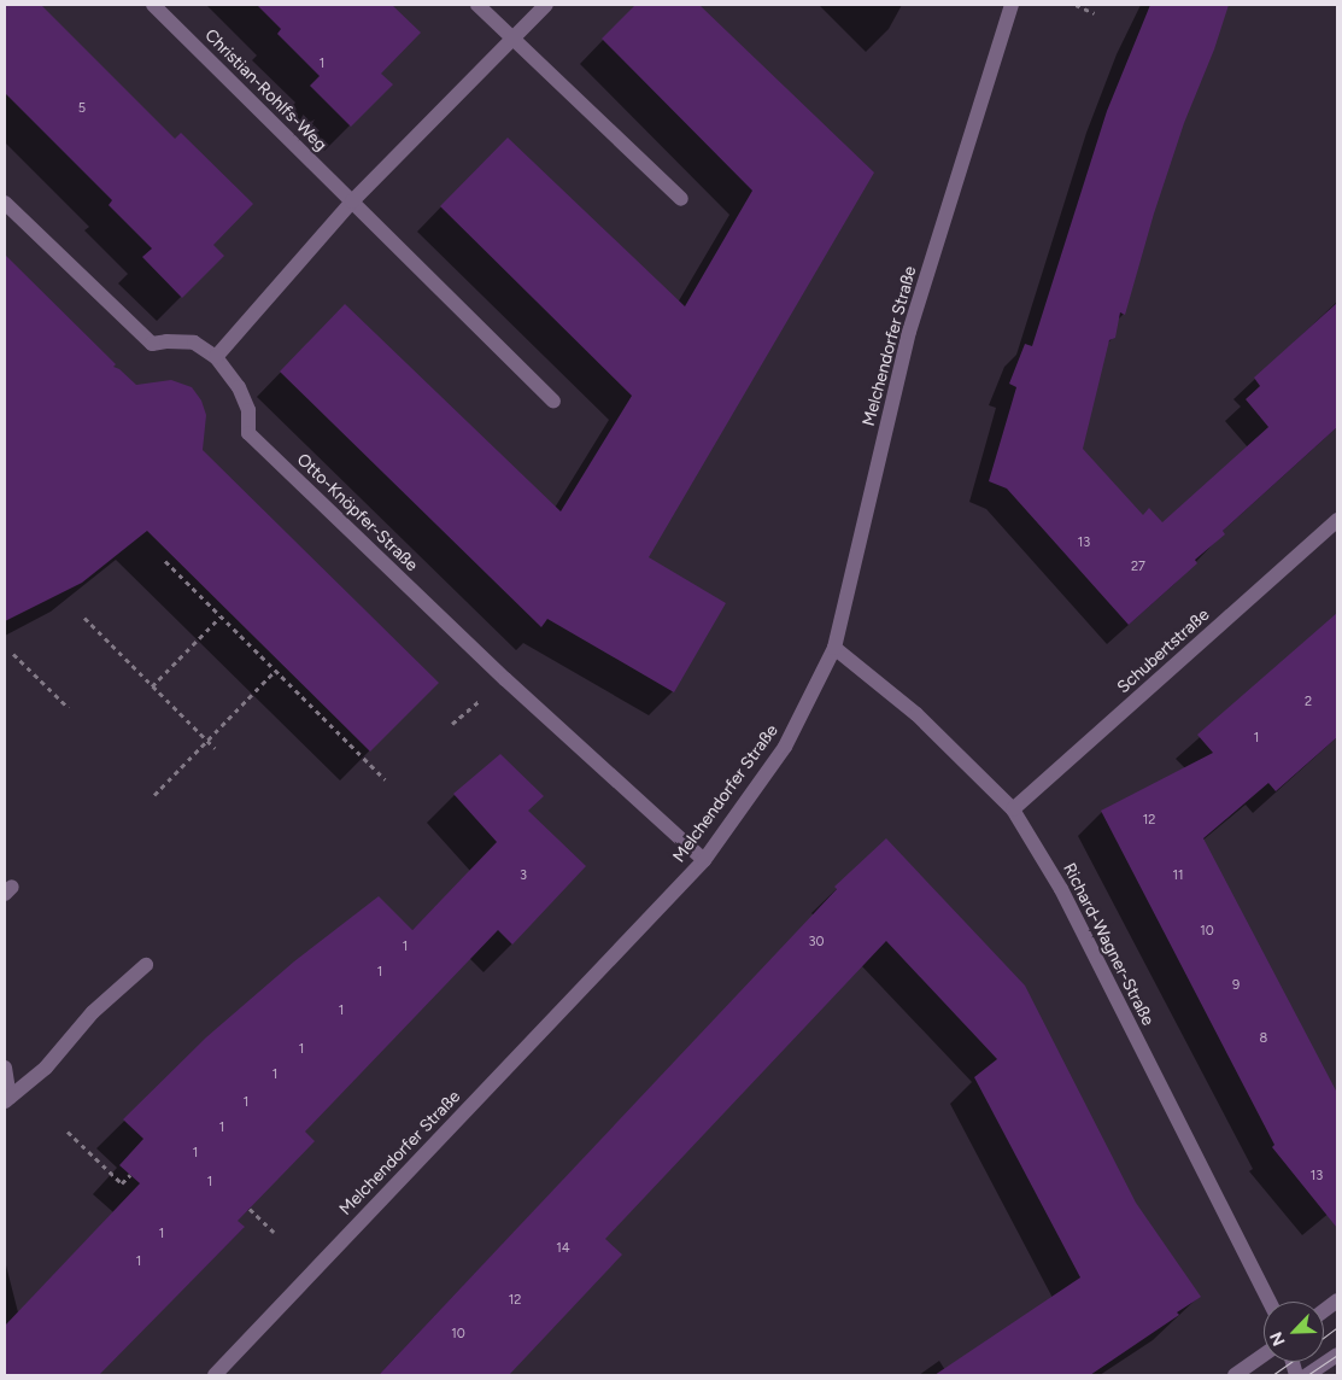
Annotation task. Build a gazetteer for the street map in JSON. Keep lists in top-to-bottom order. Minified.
{"streets":{"street":["Christian-Rohlfs-Weg","Melchendorfer Straße","Otto-Knöpfer-Straße","Schubertstraße","Richard-Wagner-Straße"]},"crossings":[["Melchendorfer Straße","Otto-Knöpfer-Straße"],["Melchendorfer Straße","Richard-Wagner-Straße"],["Schubertstraße","Richard-Wagner-Straße"]],"house_numbers":["1","5","13","27","2","1","12","3","11","10","30","1","1","9","1","8","1","1","1","1","1","13","1","1","14","1","12","10"],"north":"bottom left"}
